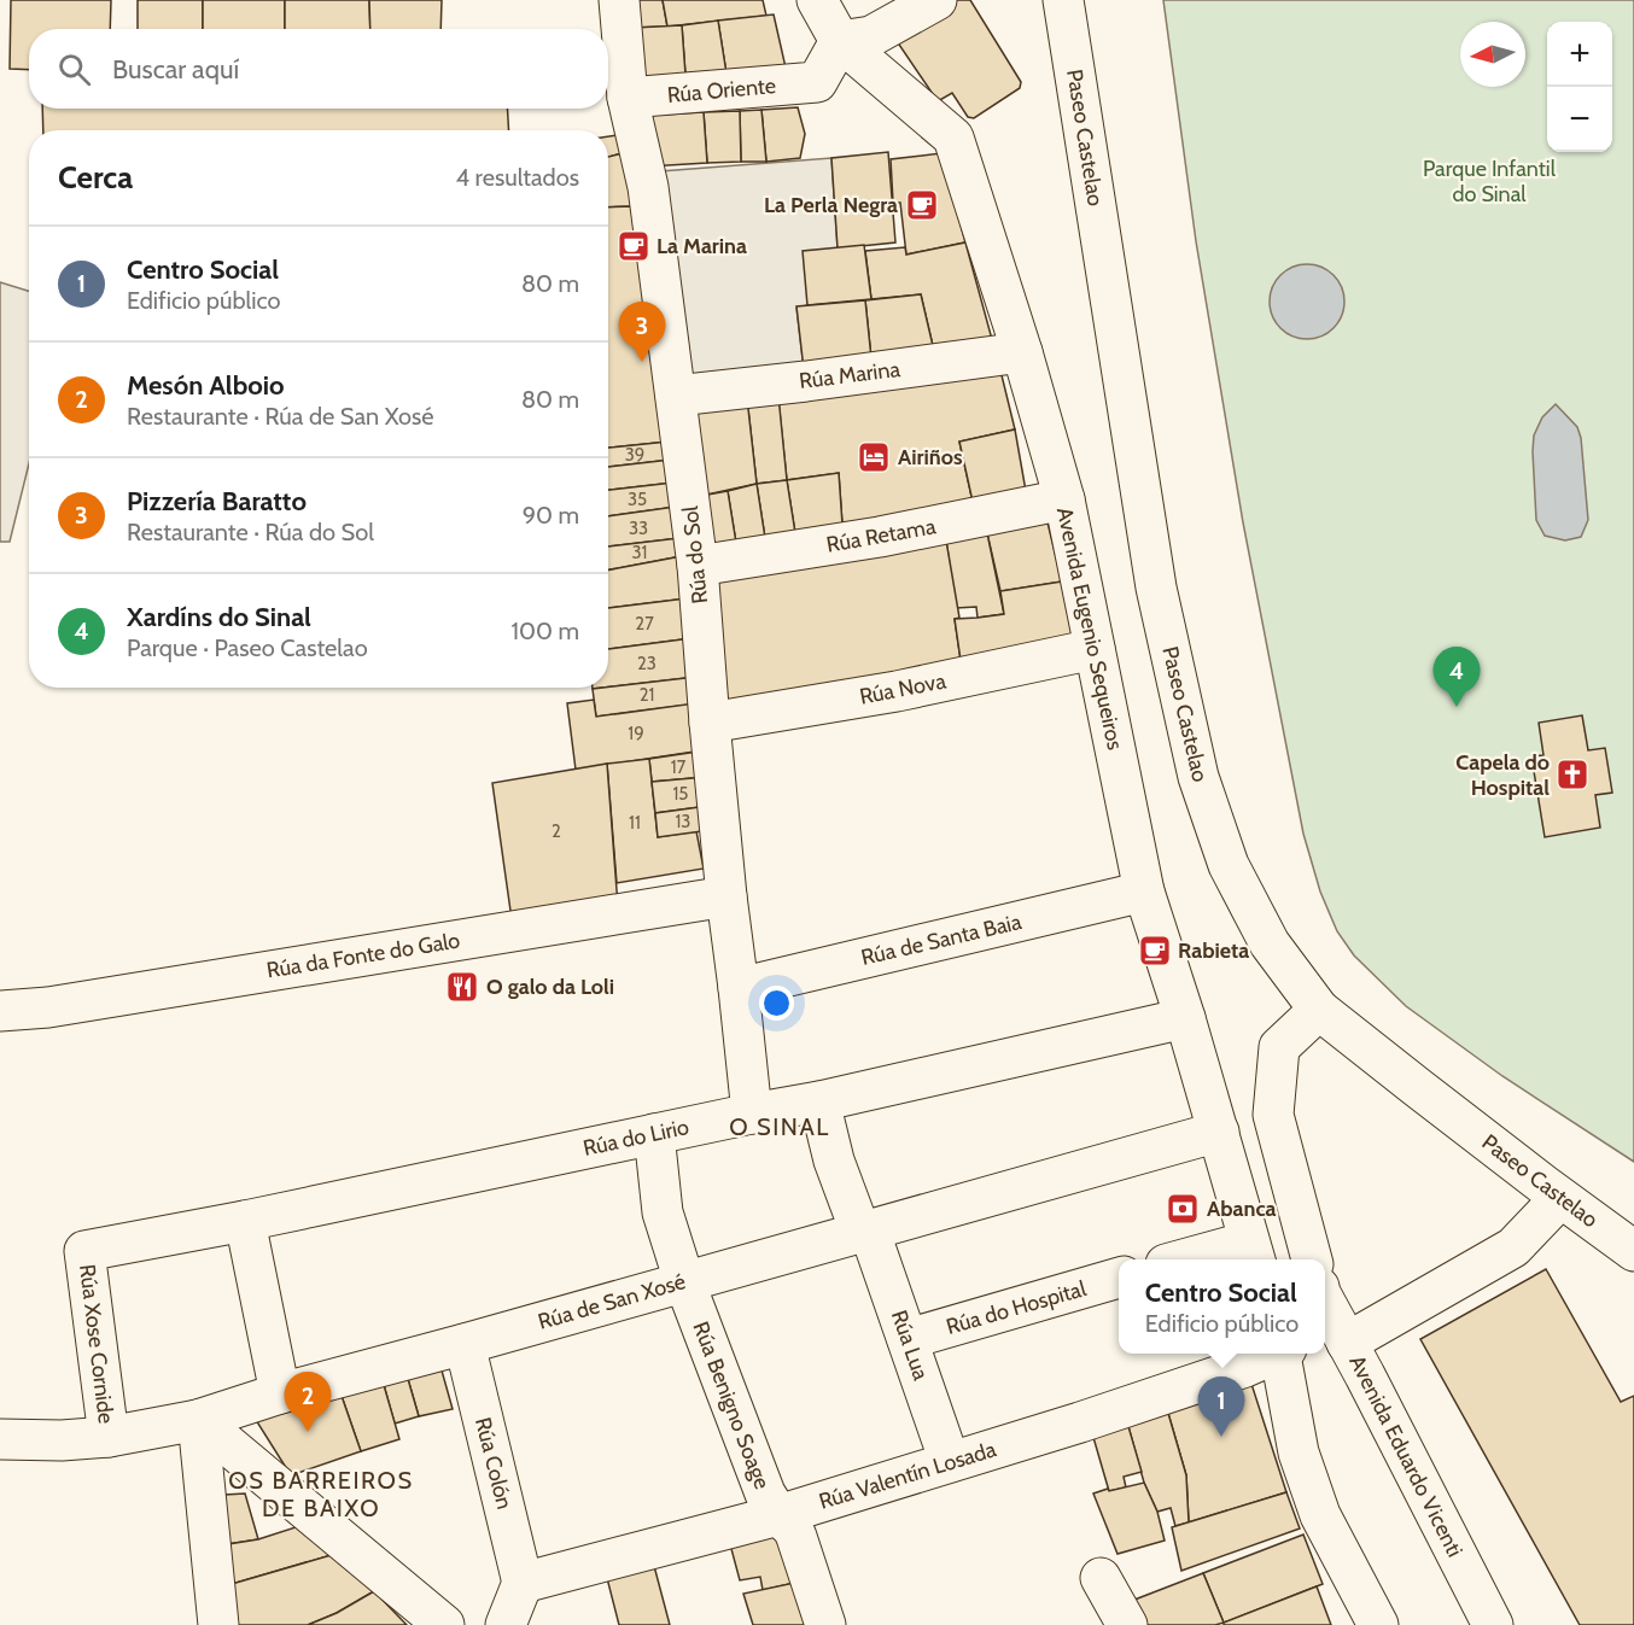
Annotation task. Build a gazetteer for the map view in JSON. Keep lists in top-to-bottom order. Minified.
{"streets":{"street":["Rúa Oriente","Paseo Castelao","Rúa Marina","Rúa Retama","Rúa do Sol","Avenida Eugenio Sequeiros","Rúa Nova","Rúa de Santa Baia","Rúa da Fonte do Galo","Rúa do Lirio","Rúa de San Xosé","Rúa do Hospital","Rúa Xose Cornide","Rúa Lua","Rúa Benigno Soage","Avenida Eduardo Vicenti","Rúa Colón","Rúa Valentín Losada"]},"crossings":[["Rúa Oriente","Rúa do Sol"],["Rúa Oriente","Avenida Eugenio Sequeiros"],["Rúa Marina","Rúa do Sol"],["Rúa Marina","Avenida Eugenio Sequeiros"],["Rúa Retama","Rúa do Sol"],["Rúa Retama","Avenida Eugenio Sequeiros"],["Rúa do Sol","Rúa Nova"],["Rúa do Sol","Rúa de Santa Baia"],["Rúa do Sol","Rúa da Fonte do Galo"],["Rúa do Sol","Rúa do Lirio"],["Avenida Eugenio Sequeiros","Rúa Nova"],["Avenida Eugenio Sequeiros","Rúa de Santa Baia"],["Avenida Eugenio Sequeiros","Rúa do Lirio"],["Avenida Eugenio Sequeiros","Rúa de San Xosé"],["Rúa do Lirio","Rúa Xose Cornide"],["Rúa do Lirio","Rúa Lua"],["Rúa do Lirio","Rúa Benigno Soage"],["Rúa de San Xosé","Rúa Xose Cornide"],["Rúa de San Xosé","Rúa Lua"],["Rúa de San Xosé","Rúa Benigno Soage"],["Rúa de San Xosé","Rúa Colón"],["Rúa do Hospital","Rúa Lua"],["Rúa Lua","Rúa Valentín Losada"],["Rúa Benigno Soage","Rúa Valentín Losada"],["Rúa Colón","Rúa Valentín Losada"]],"districts":["O SINAL","OS BARREIROS DE BAIXO"],"parks":["Parque Infantil do Sinal"],"places":{"cafe":["La Perla Negra","La Marina","Rabieta"],"hotel":["Airiños"],"church":["Capela do Hospital"],"restaurant":["O galo da Loli"],"bank":["Abanca"]},"house_numbers":["39","35","33","31","27","23","21","19","17","15","13","11","2"],"north":"left","page":{"map_buttons":["+","−"],"search":"Buscar aquí","heading":["Cerca","4 resultados"],"list":[{"mark":"1","name":"Centro Social","note":"Edificio público","value":"80 m"},{"mark":"2","name":"Mesón Alboio","note":"Restaurante · Rúa de San Xosé","value":"80 m"},{"mark":"3","name":"Pizzería Baratto","note":"Restaurante · Rúa do Sol","value":"90 m"},{"mark":"4","name":"Xardíns do Sinal","note":"Parque · Paseo Castelao","value":"100 m"}],"pins":["3","4","2","1"],"popup":["Centro Social","Edificio público"]}}
